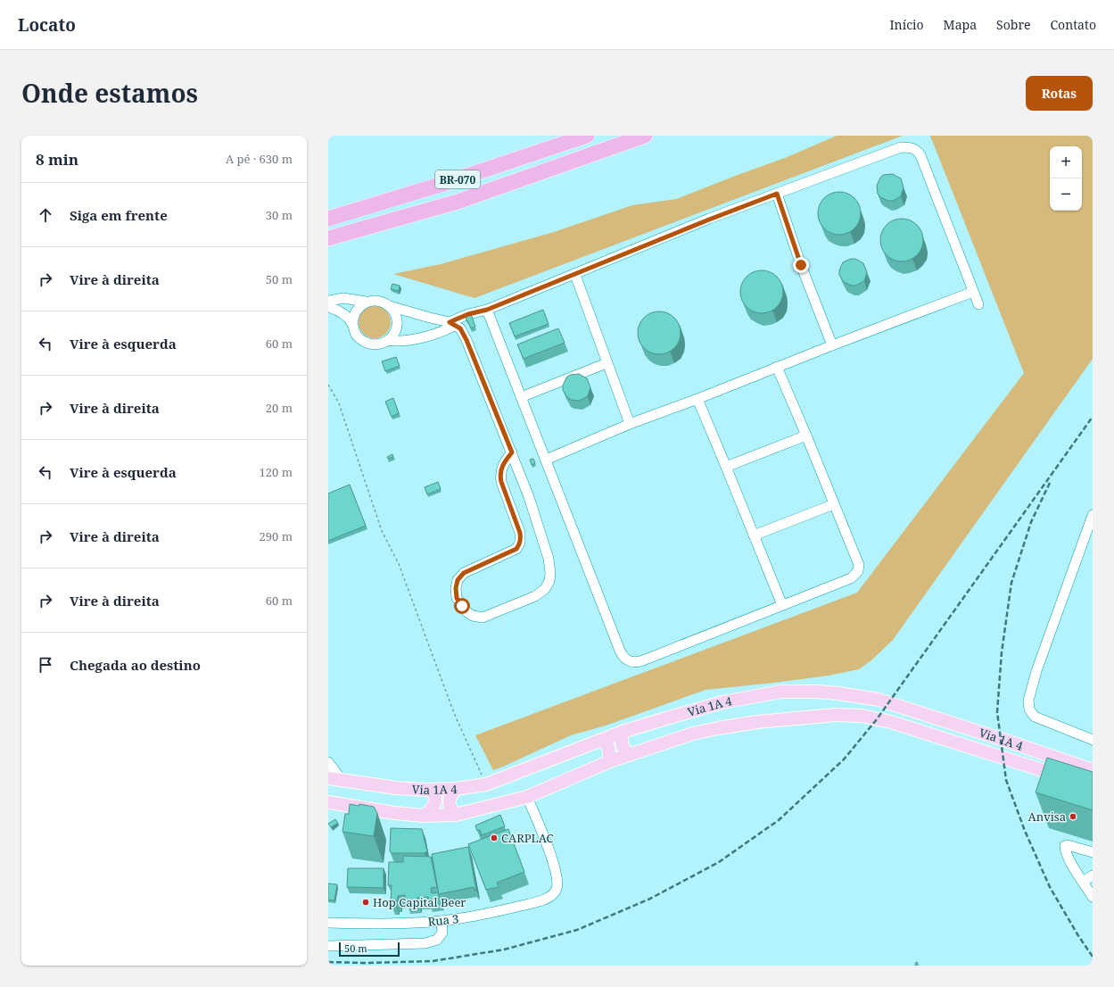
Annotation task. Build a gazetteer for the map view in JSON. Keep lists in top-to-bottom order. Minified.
{"streets":{"highway":["BR-070"],"main road":["Via 1A 4"],"street":["Rua 3"]},"crossings":[["Via 1A 4","Rua 3"]],"places":["Anvisa","CARPLAC","Hop Capital Beer"],"scale_bar":"50 m","page":{"header":"Locato","nav":["Início","Mapa","Sobre","Contato"],"title":"Onde estamos","buttons":"Rotas","heading":["8 min","A pé · 630 m"],"map_buttons":["+","−"],"list":[["Siga em frente","30 m"],["Vire à direita","50 m"],["Vire à esquerda","60 m"],["Vire à direita","20 m"],["Vire à esquerda","120 m"],["Vire à direita","290 m"],["Vire à direita","60 m"],"Chegada ao destino"],"scale":"50 m"}}
